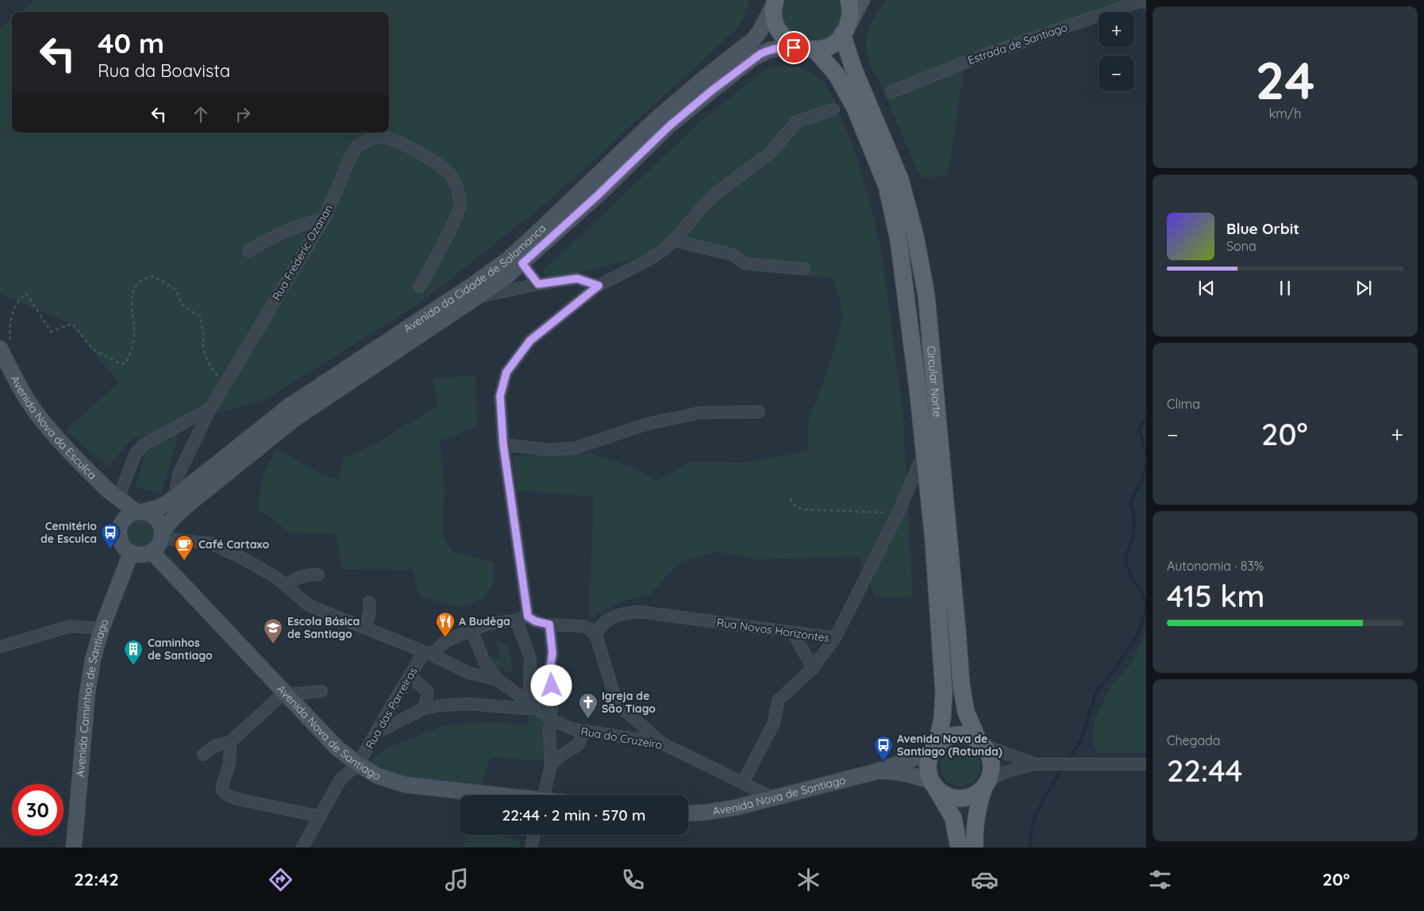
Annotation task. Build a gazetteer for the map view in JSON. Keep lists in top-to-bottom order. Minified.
{"streets":{"main road":["Circular Norte"],"street":["Estrada de Santiago","Rua Frederic Ozanan","Avenida da Cidade de Salamanca","Avenida Nova da Esculca","Rua Novos Horizontes","Avenida Caminhos de Santiago","Rua das Parreiras","Avenida Nova de Santiago","Rua do Cruzeiro"]},"crossings":[["Rua Frederic Ozanan","Avenida da Cidade de Salamanca"],["Avenida da Cidade de Salamanca","Circular Norte"],["Avenida da Cidade de Salamanca","Avenida Nova da Esculca"],["Avenida da Cidade de Salamanca","Avenida Caminhos de Santiago"],["Avenida da Cidade de Salamanca","Avenida Nova de Santiago"],["Circular Norte","Avenida Nova de Santiago"],["Avenida Nova da Esculca","Avenida Caminhos de Santiago"],["Avenida Nova da Esculca","Avenida Nova de Santiago"],["Rua Novos Horizontes","Rua do Cruzeiro"],["Avenida Caminhos de Santiago","Avenida Nova de Santiago"],["Rua das Parreiras","Avenida Nova de Santiago"],["Avenida Nova de Santiago","Rua do Cruzeiro"]],"places":{"bus stop":["Cemitério de Esculca","Avenida Nova de Santiago (Rotunda)"],"cafe":["Café Cartaxo"],"restaurant":["A Budêga"],"school or university":["Escola Básica de Santiago"],"building":["Caminhos de Santiago"],"church":["Igreja de São Tiago"]},"page":{"tile":[["24","km/h"],"Clima",["Autonomia · 83%","415 km"],["Chegada","22:44"]],"map_buttons":["+","−"],"turn":["40 m","Rua da Boavista"],"song":["Blue Orbit","Sona"],"heat":["−","20°","+"],"limit":"30","trip":"22:44 · 2 min · 570 m","tabs":["22:42","20°"]}}
